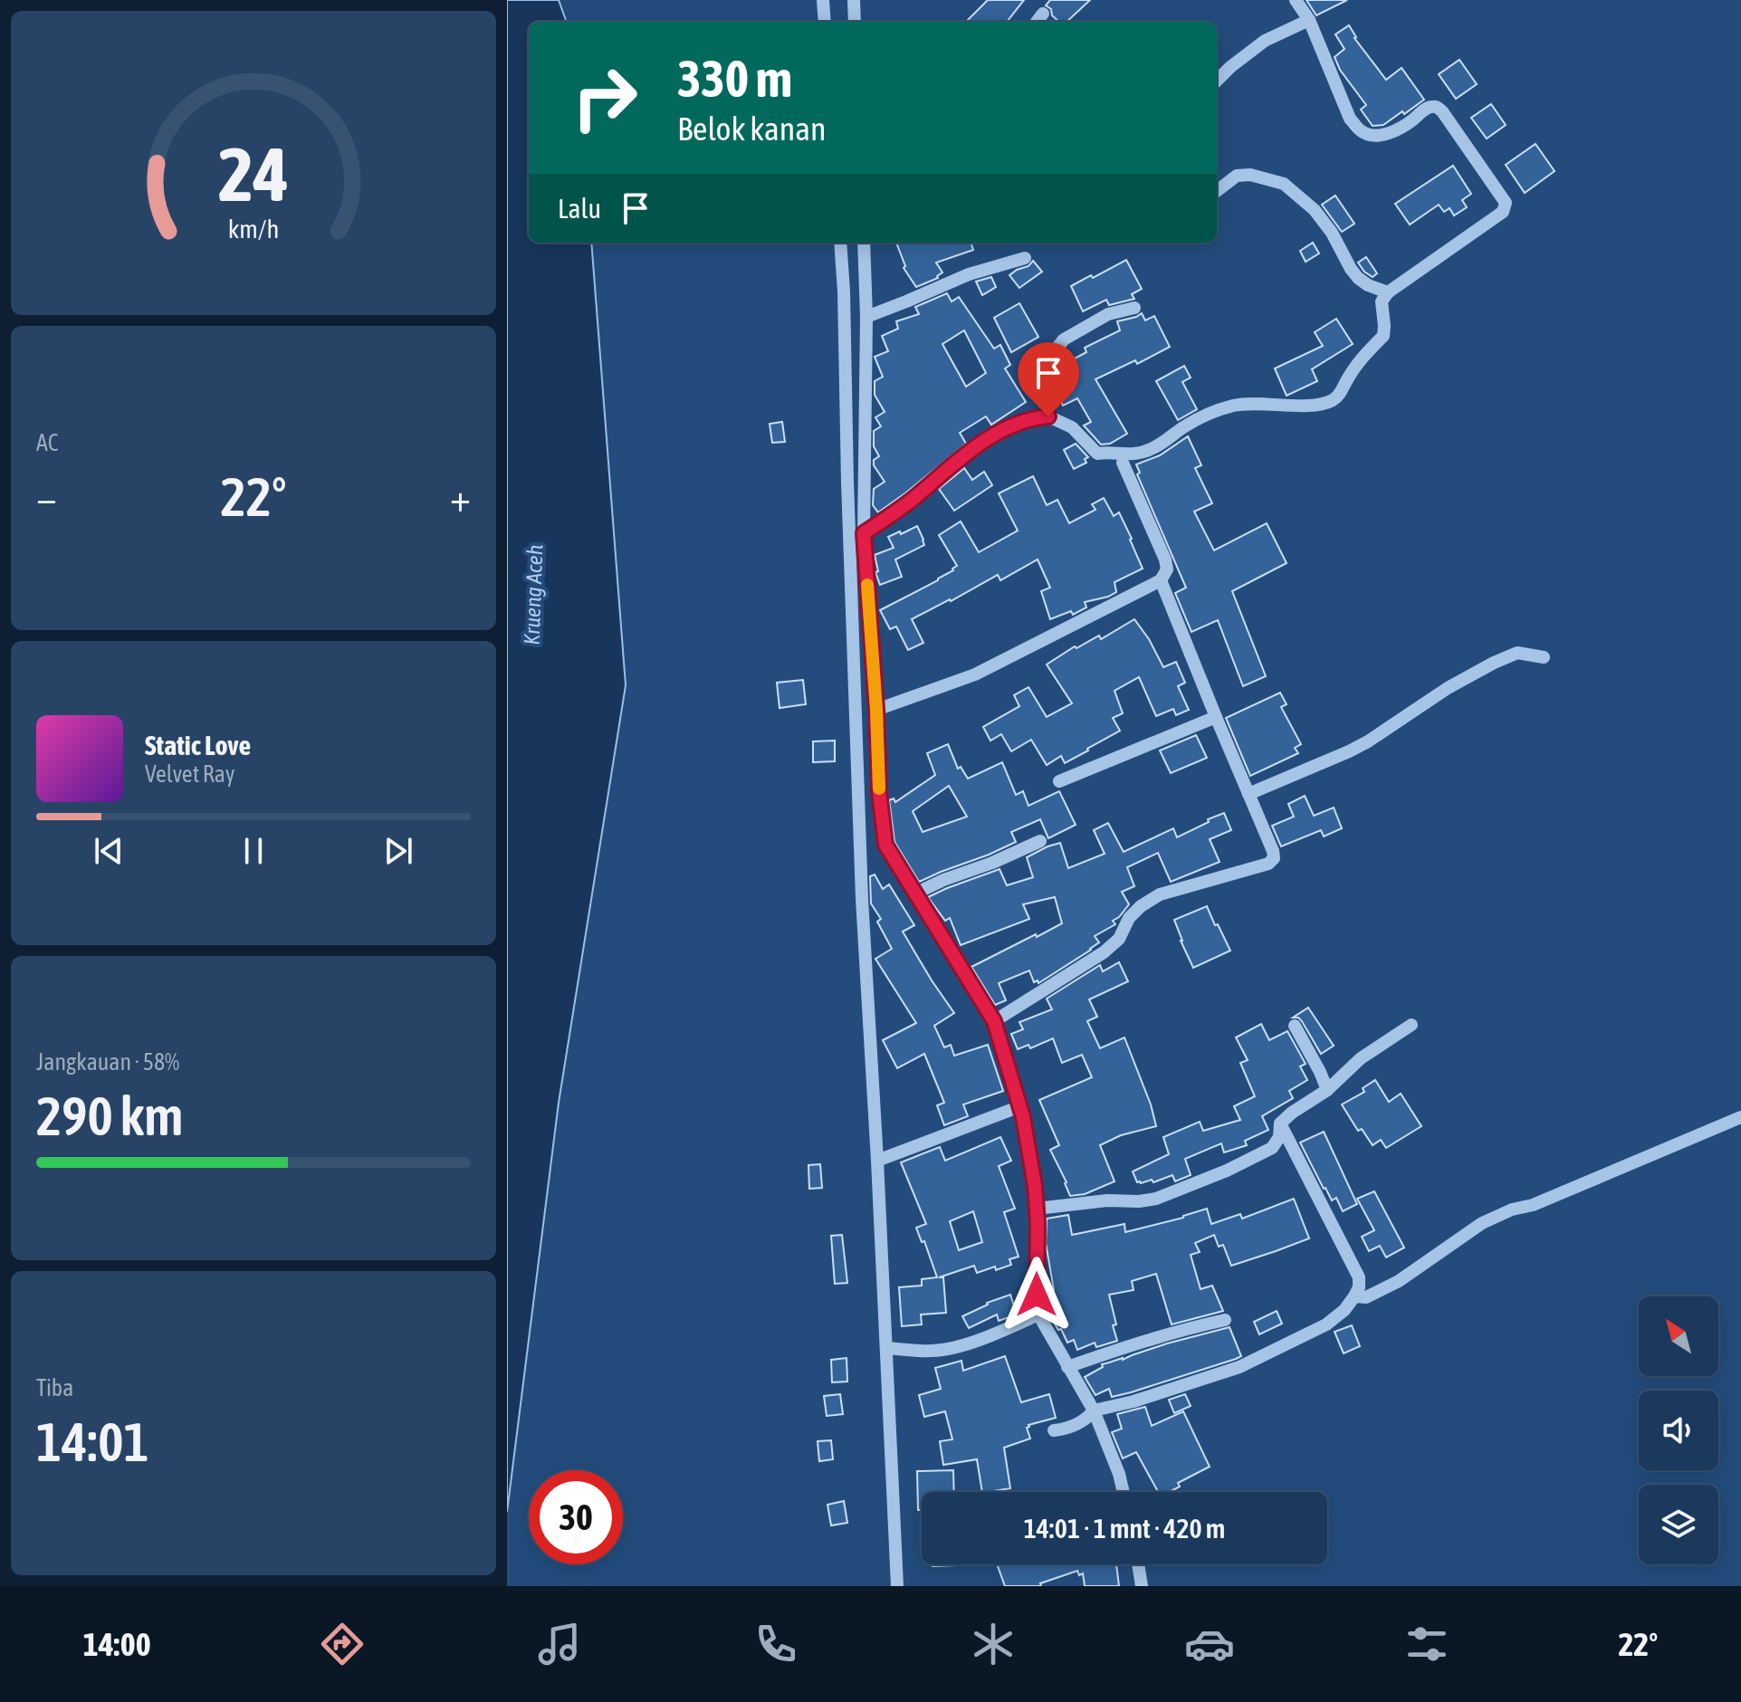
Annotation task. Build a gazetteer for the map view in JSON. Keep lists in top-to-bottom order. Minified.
{"water":["Krueng Aceh"],"north":"top left","page":{"turn":["330 m","Belok kanan"],"then":"Lalu","tile":["AC",["Jangkauan · 58%","290 km"],["Tiba","14:01"]],"heat":["−","22°","+"],"song":["Static Love","Velvet Ray"],"limit":"30","trip":"14:01 · 1 mnt · 420 m","tabs":["14:00","22°"],"gauge":["24","km/h"]}}
